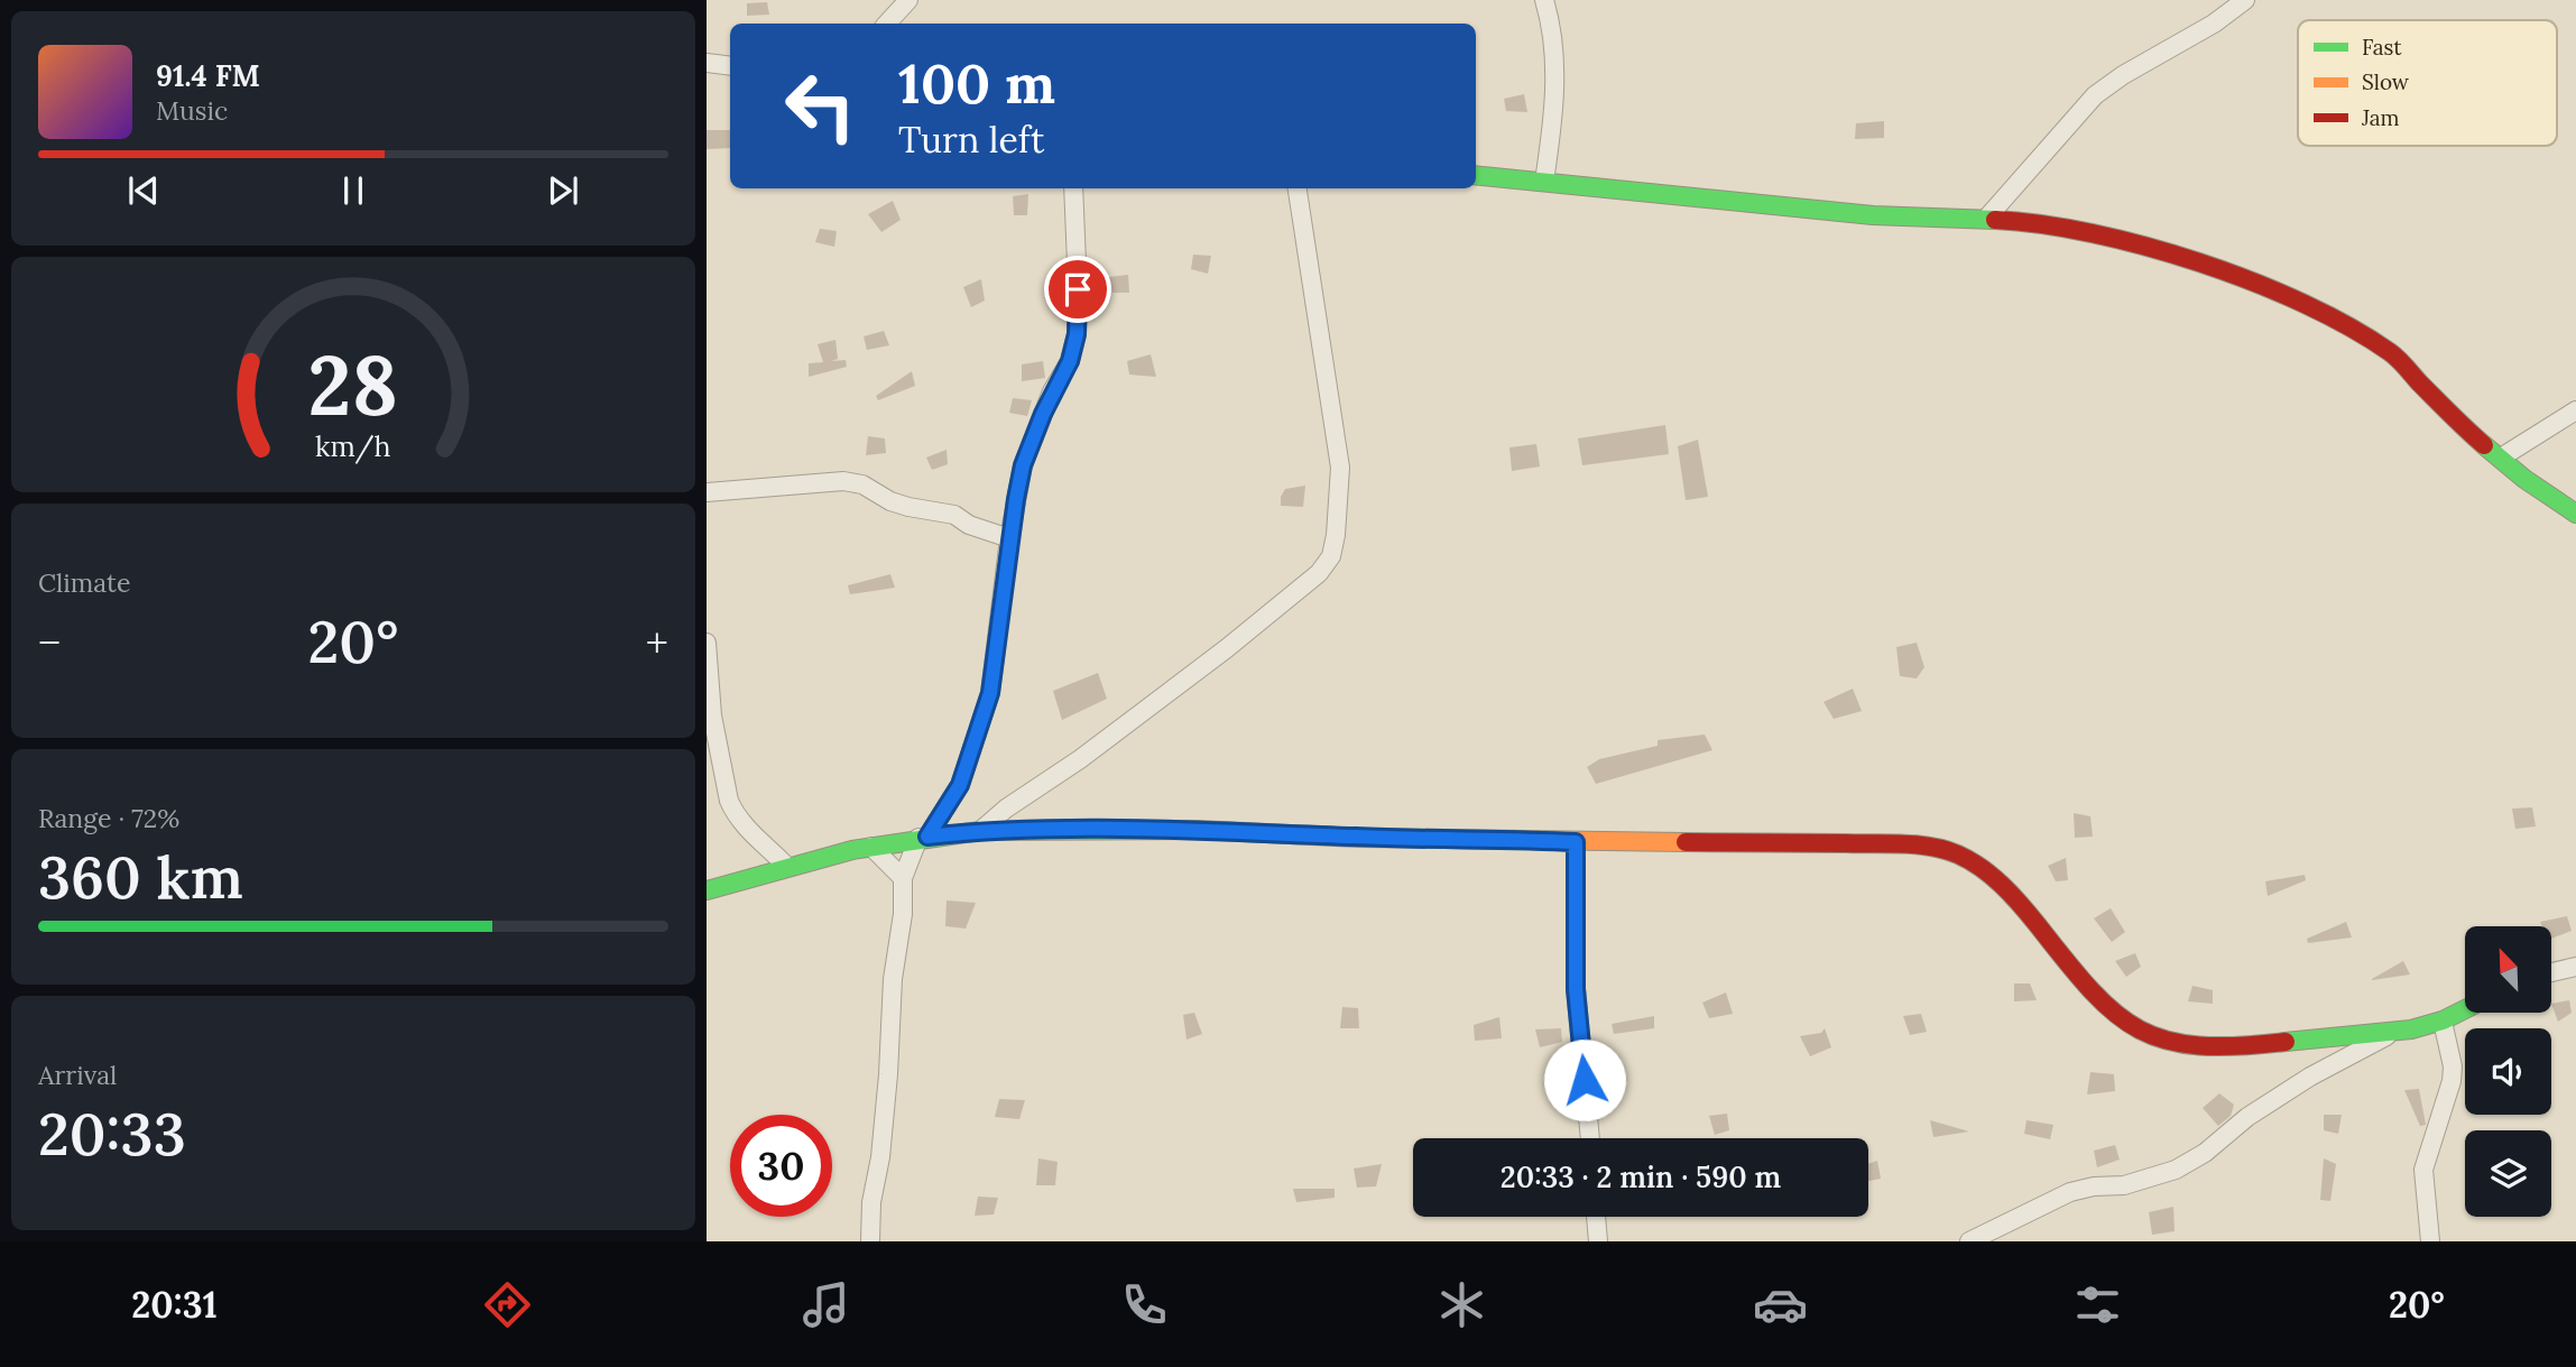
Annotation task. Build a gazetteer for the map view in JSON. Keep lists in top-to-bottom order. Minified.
{"legend":["Fast","Slow","Jam"],"north":"top left","page":{"turn":["100 m","Turn left"],"song":["91.4 FM","Music"],"tile":["Climate",["Range · 72%","360 km"],["Arrival","20:33"]],"heat":["−","20°","+"],"limit":"30","trip":"20:33 · 2 min · 590 m","tabs":["20:31","20°"],"gauge":["28","km/h"]}}
